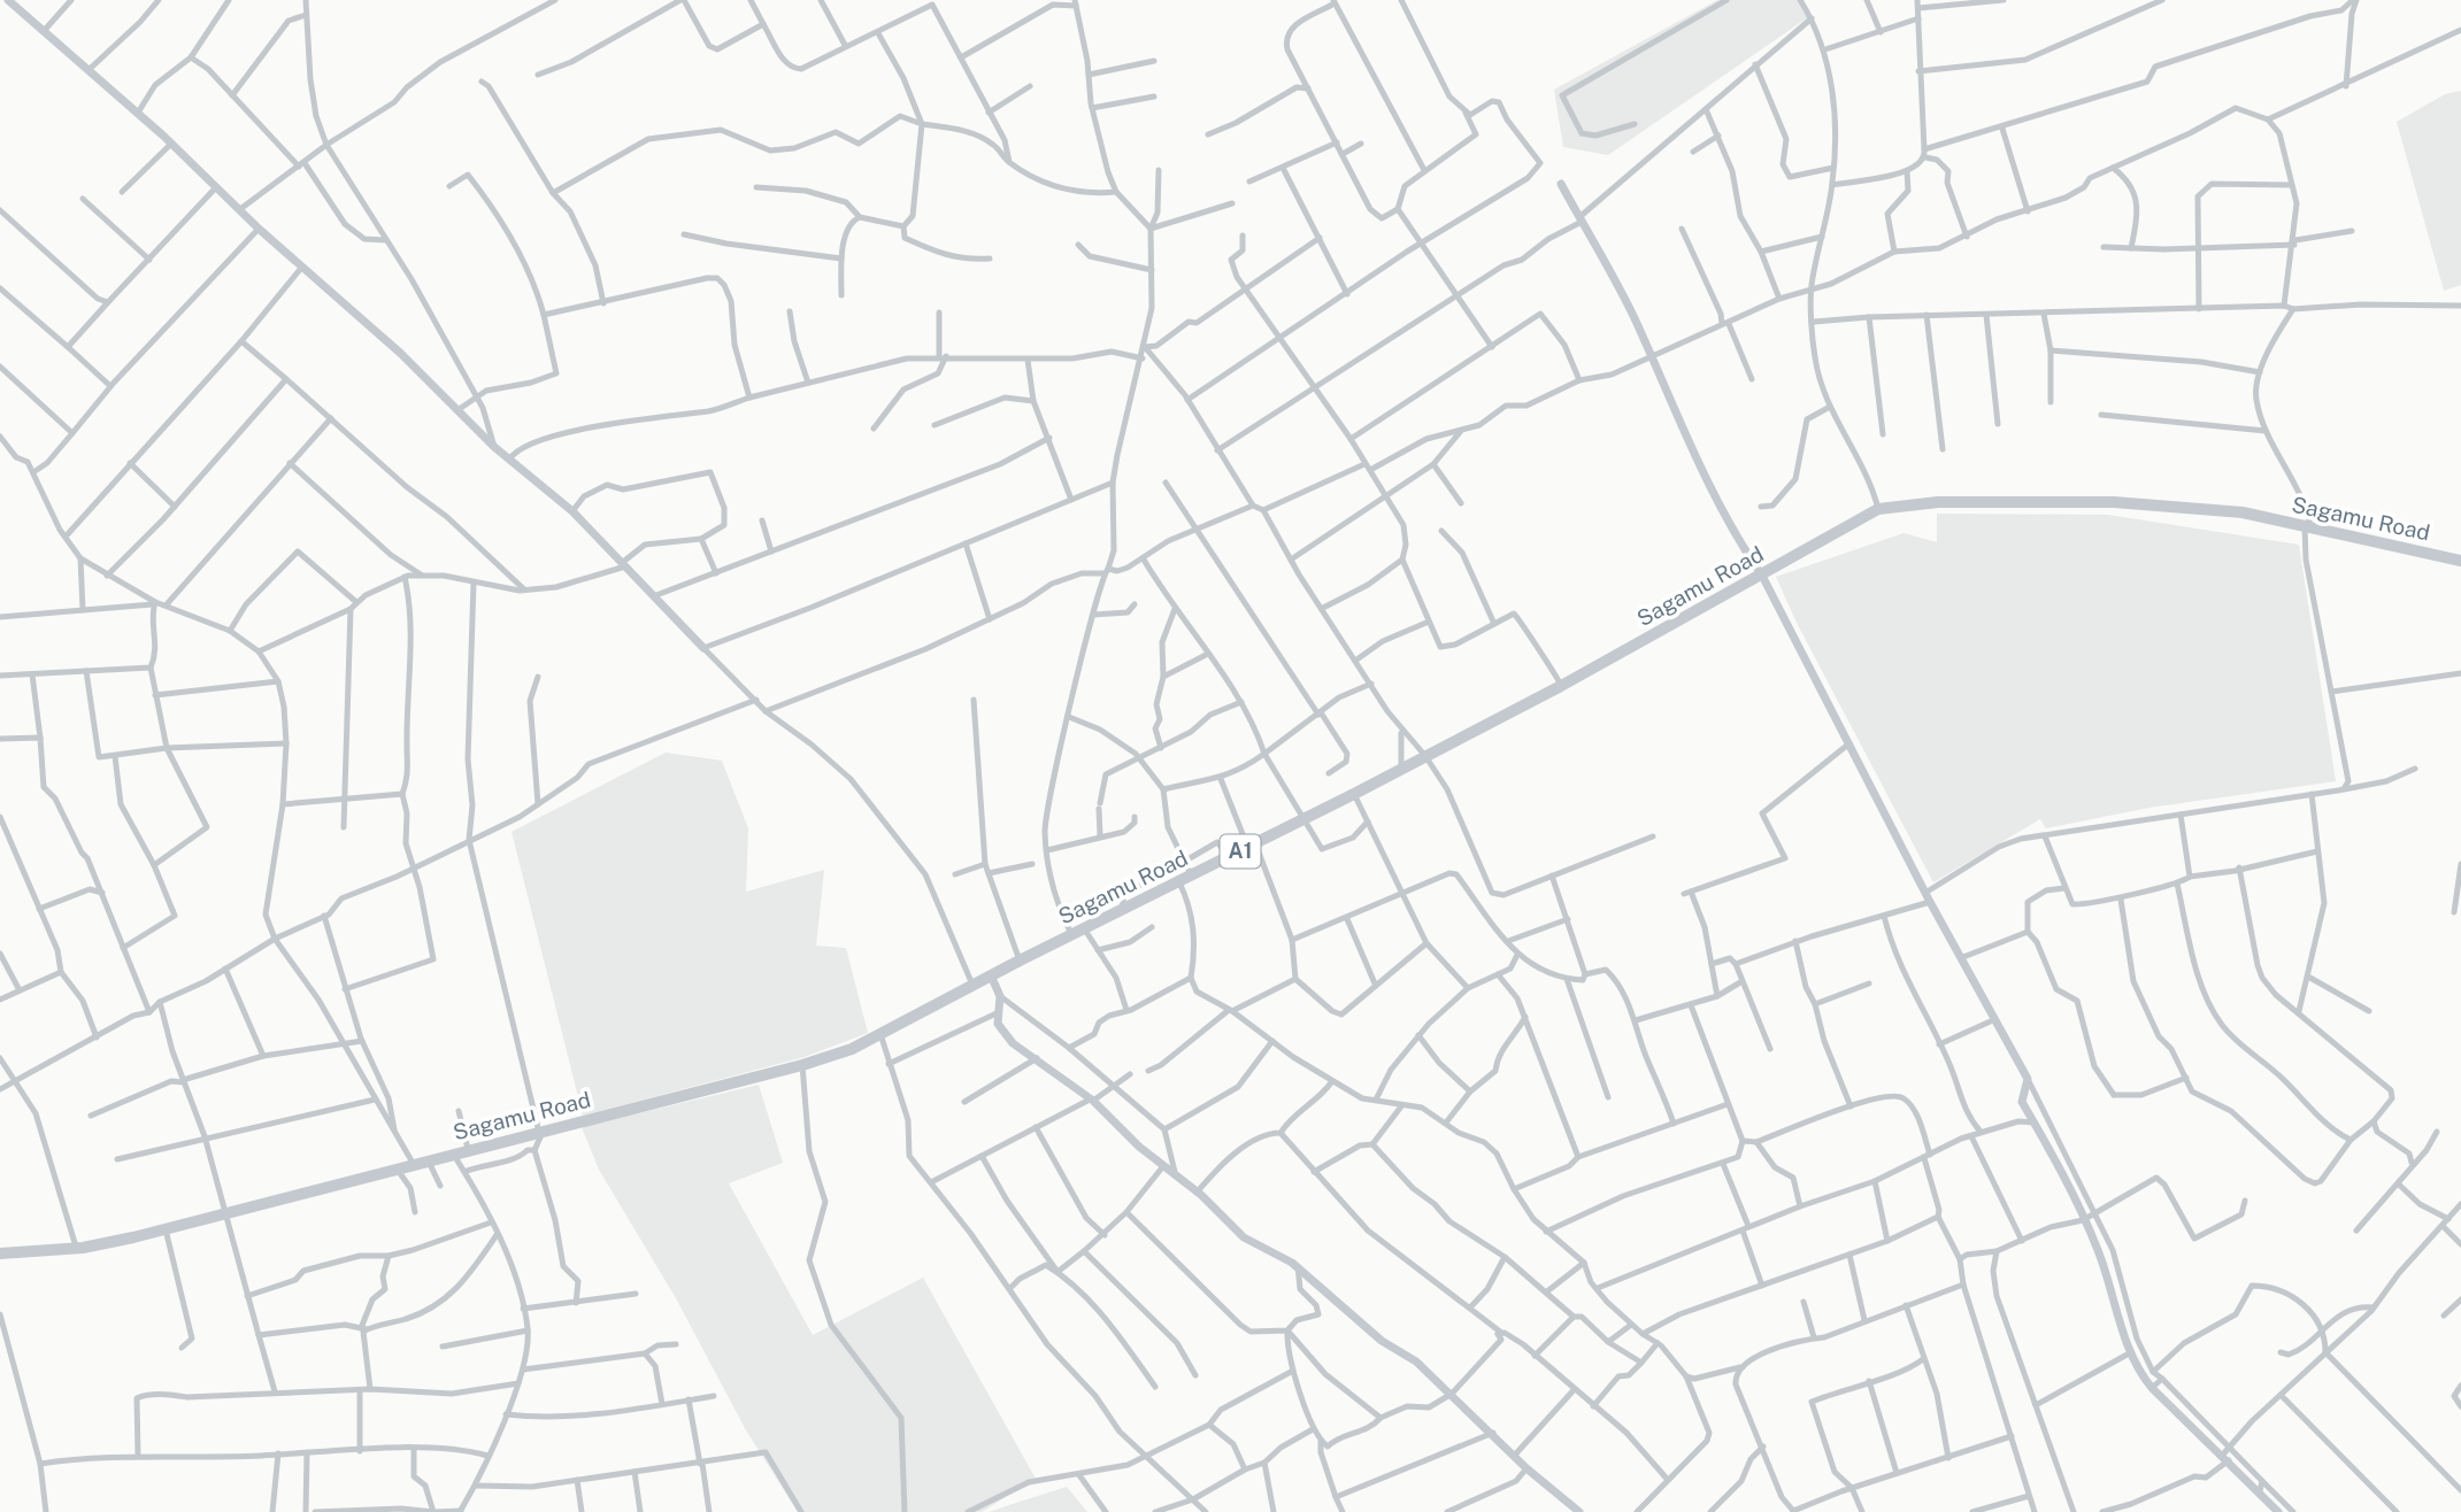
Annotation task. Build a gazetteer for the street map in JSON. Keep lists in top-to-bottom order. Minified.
{"streets":{"highway":["Sagamu Road","A1"]}}
